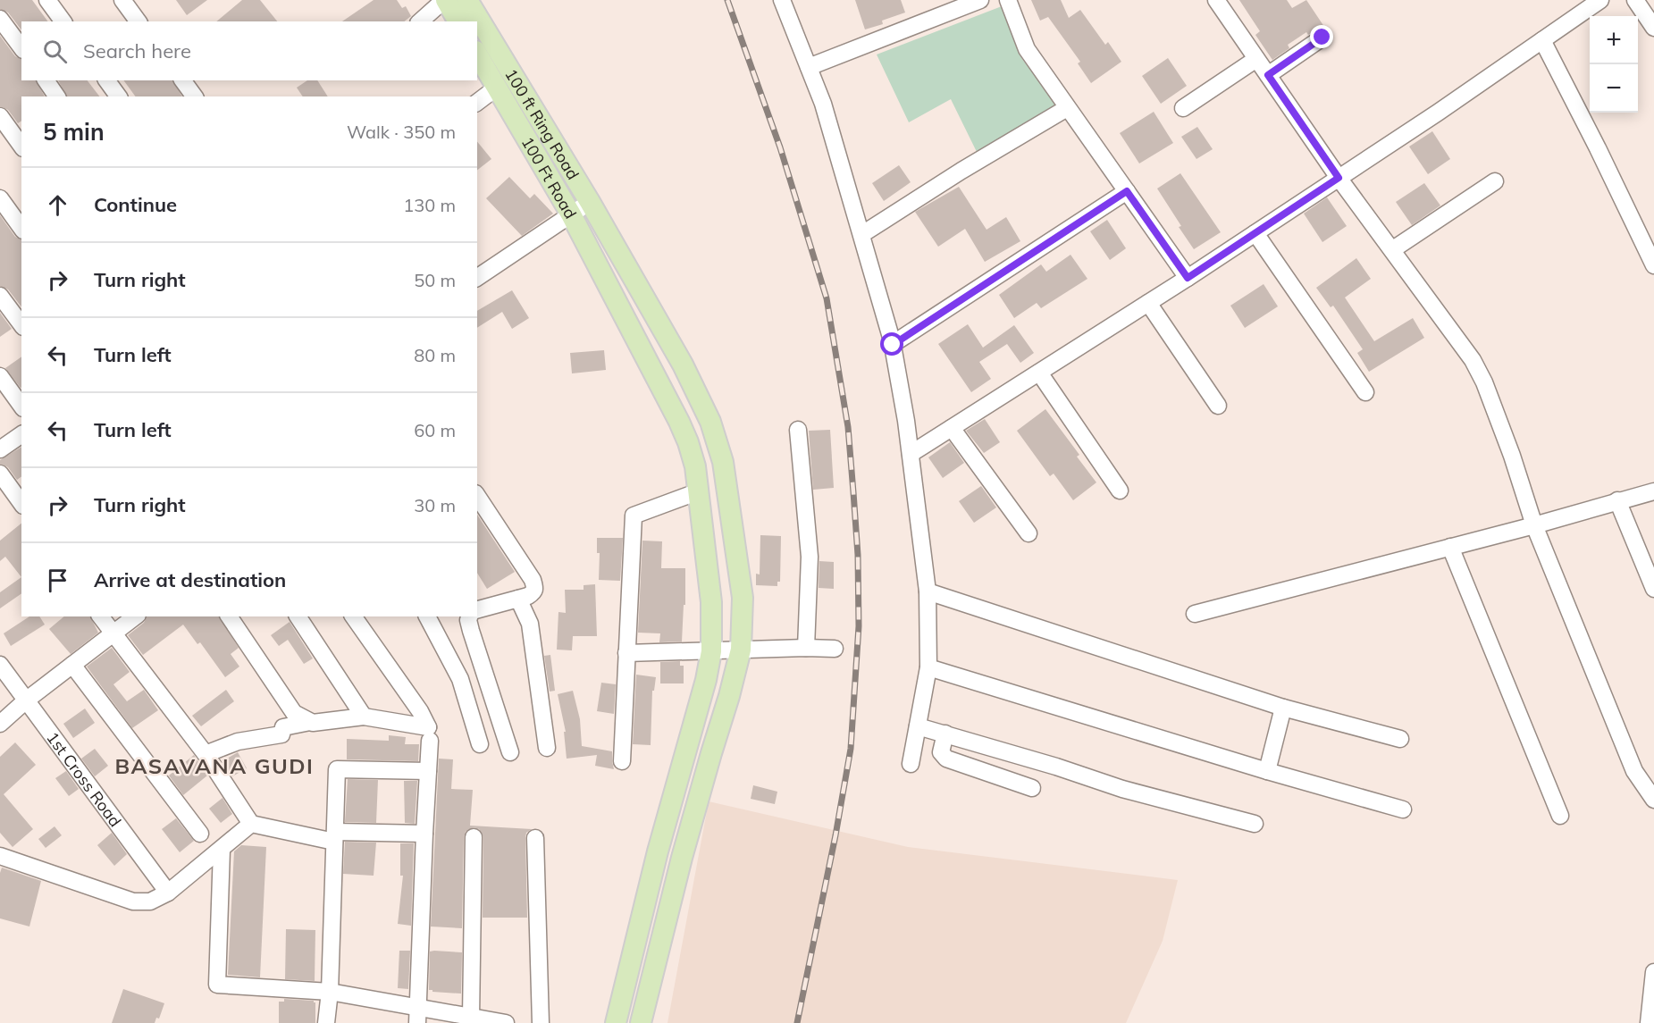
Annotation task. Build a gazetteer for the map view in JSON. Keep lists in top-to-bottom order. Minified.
{"streets":{"main road":["100 ft Ring Road","100 Ft Road"],"street":["1st Cross Road"]},"districts":["BASAVANA GUDI"],"page":{"map_buttons":["+","−"],"search":"Search here","heading":["5 min","Walk · 350 m"],"list":[["Continue","130 m"],["Turn right","50 m"],["Turn left","80 m"],["Turn left","60 m"],["Turn right","30 m"],"Arrive at destination"]}}
